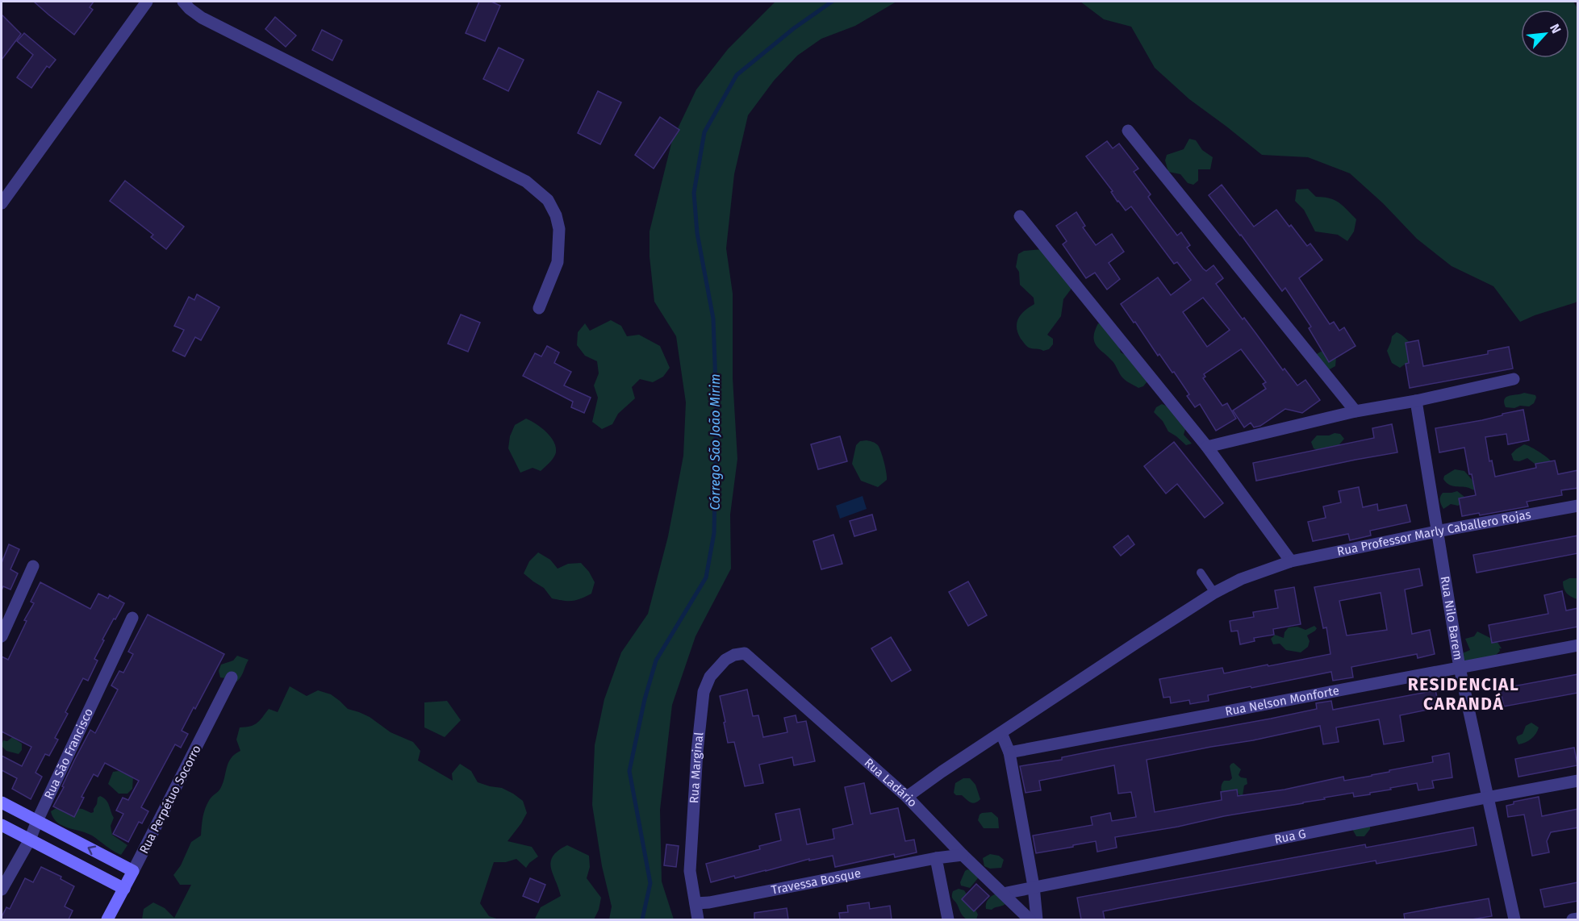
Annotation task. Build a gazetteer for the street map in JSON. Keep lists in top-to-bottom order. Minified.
{"streets":{"street":["Rua Professor Marly Caballero Rojas","Rua Nilo Barem","Rua Nelson Monforte","Rua São Francisco","Rua Marginal","Rua Ladário","Rua Perpétuo Socorro","Rua G","Travessa Bosque"]},"crossings":[["Rua Professor Marly Caballero Rojas","Rua Nilo Barem"],["Rua Professor Marly Caballero Rojas","Rua Ladário"],["Rua Nilo Barem","Rua Nelson Monforte"],["Rua Nilo Barem","Rua G"],["Rua Marginal","Rua Ladário"],["Rua Marginal","Travessa Bosque"],["Rua Ladário","Rua G"],["Rua Ladário","Travessa Bosque"]],"districts":["RESIDENCIAL CARANDÁ"],"water":["Córrego São João Mirim"],"north":"top right"}
